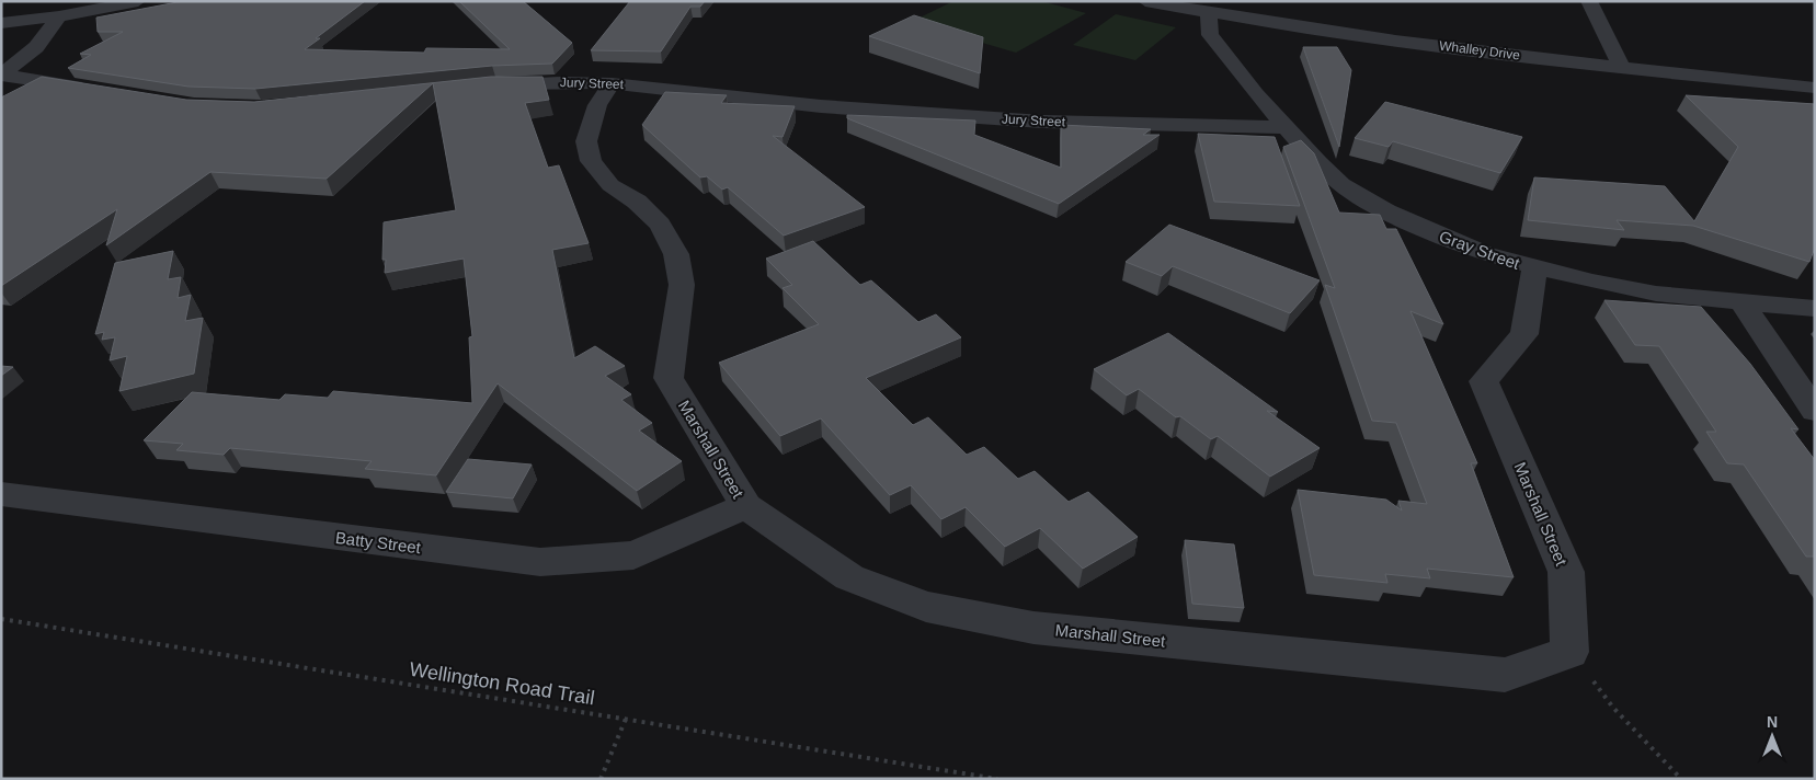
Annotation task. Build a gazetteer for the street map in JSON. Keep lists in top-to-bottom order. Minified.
{"streets":{"street":["Whalley Drive","Jury Street","Gray Street","Marshall Street","Batty Street"],"path":["Wellington Road Trail"]},"crossings":[["Whalley Drive","Gray Street"],["Jury Street","Gray Street"],["Jury Street","Marshall Street"],["Gray Street","Marshall Street"],["Marshall Street","Batty Street"]],"north":"top"}
